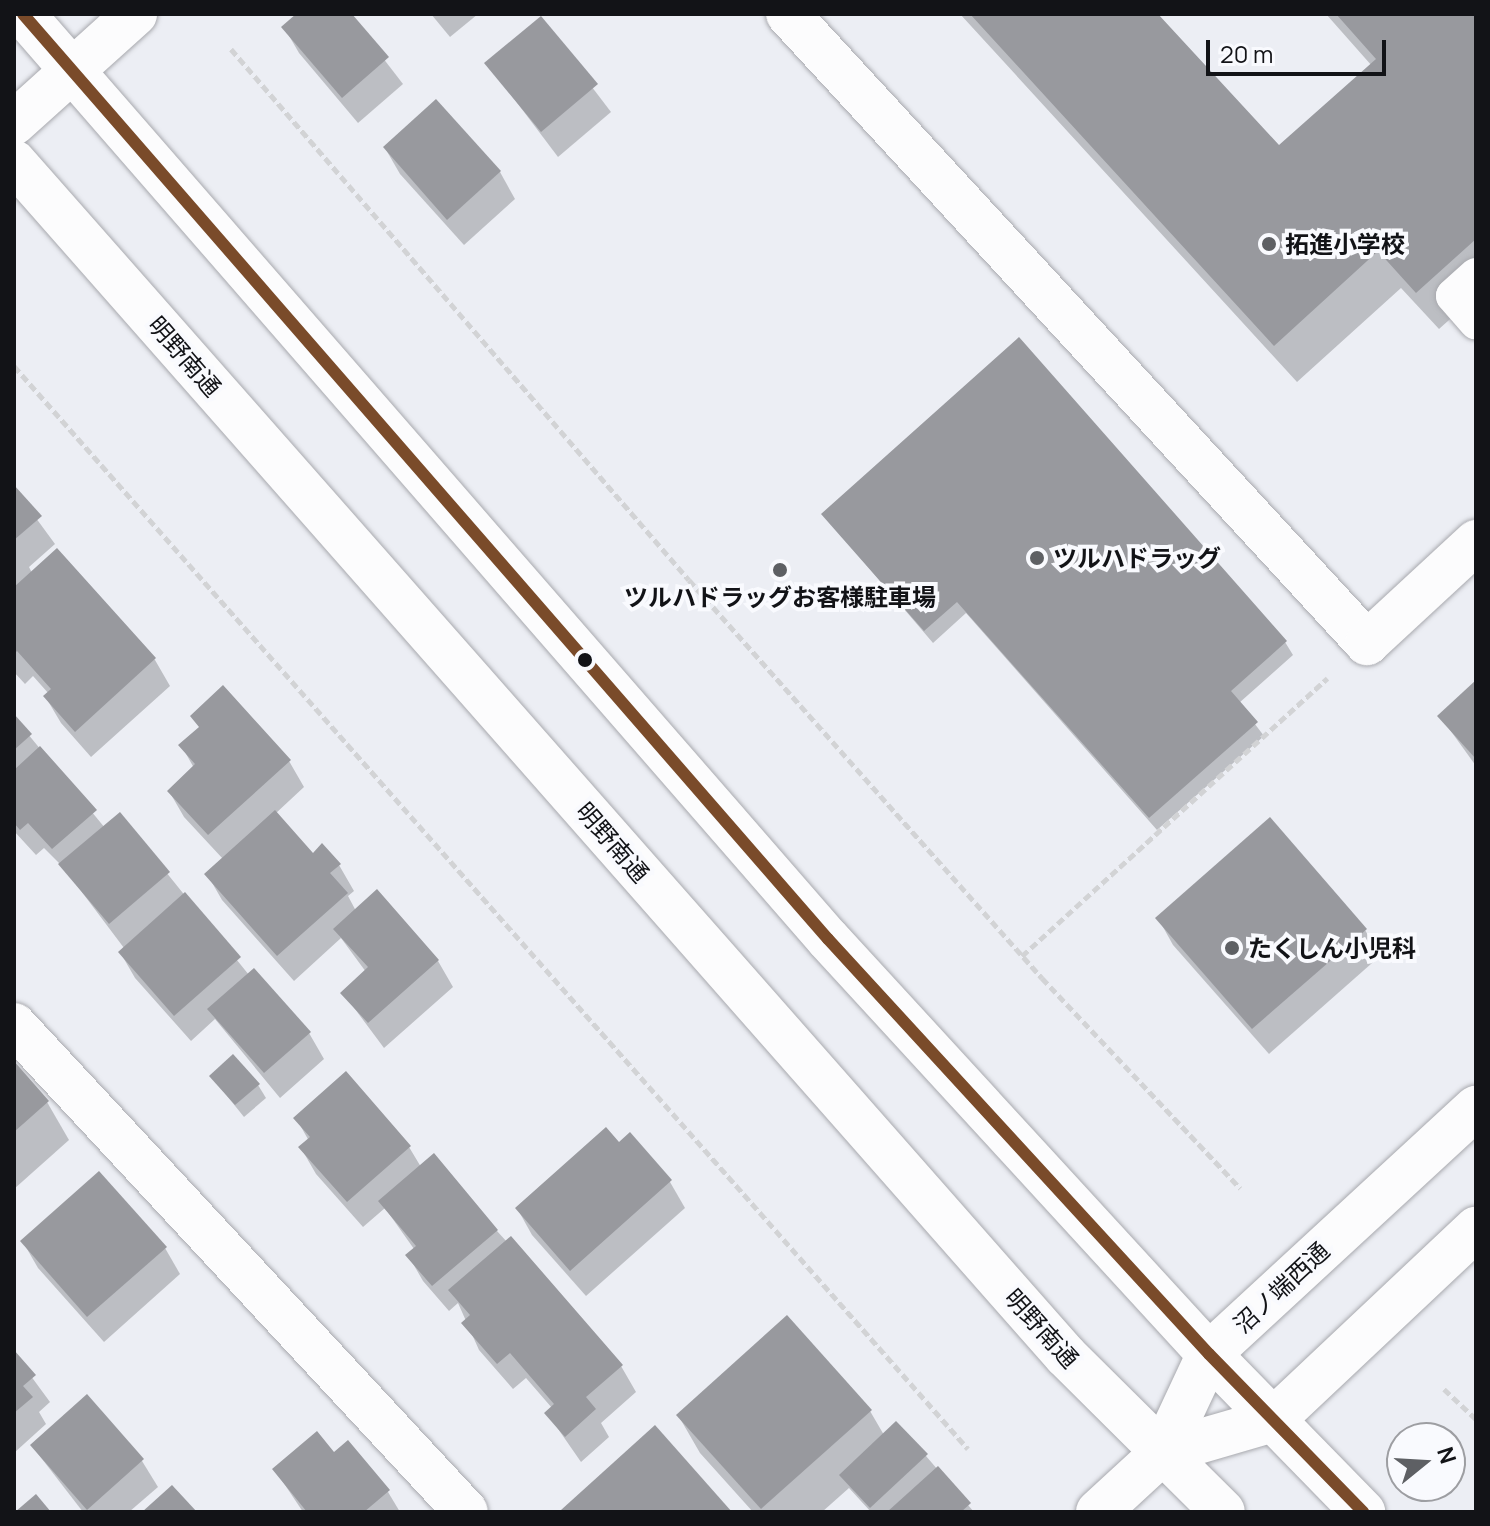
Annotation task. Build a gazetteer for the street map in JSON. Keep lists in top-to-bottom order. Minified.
{"streets":{"street":["明野南通","沼ノ端西通"]},"crossings":[["明野南通","沼ノ端西通"]],"places":["拓進小学校","ツルハドラッグ","ツルハドラッグお客様駐車場","たくしん小児科"],"scale_bar":"20 m","north":"right"}
